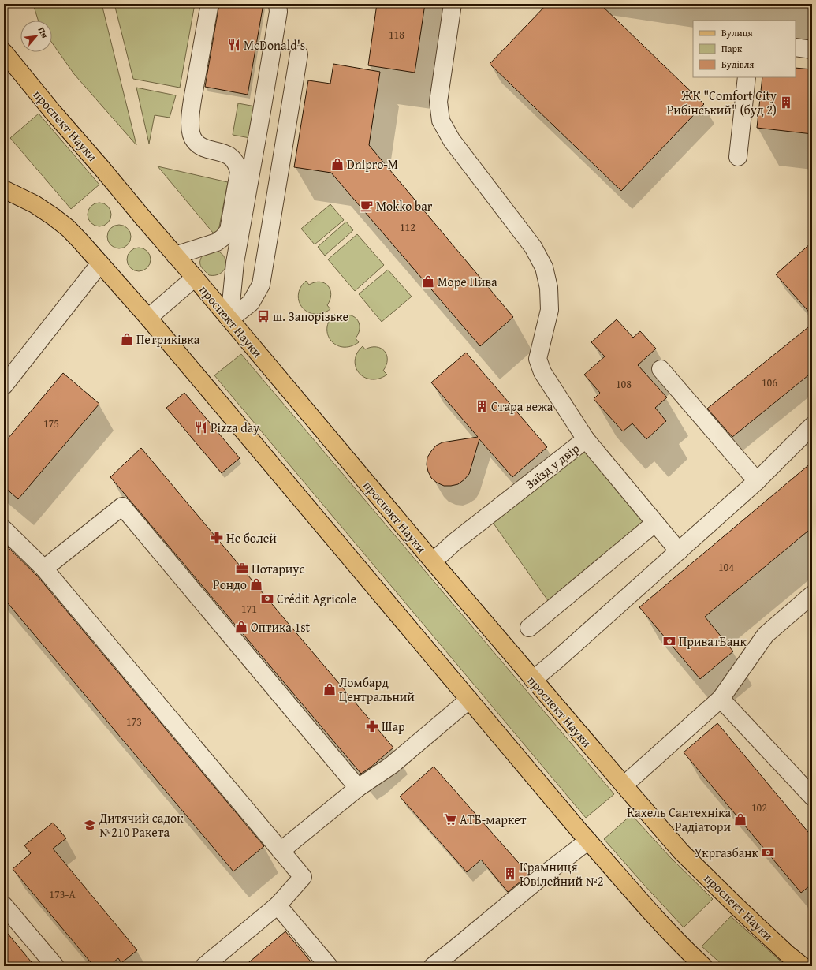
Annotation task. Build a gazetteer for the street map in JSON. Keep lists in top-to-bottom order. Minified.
{"streets":{"main road":["проспект Науки"],"street":["Заїзд у двір"]},"crossings":[["проспект Науки","Заїзд у двір"]],"places":{"restaurant":["McDonald's","Pizza day"],"building":["ЖК \"Comfort City Рибінський\" (буд 2)","Стара вежа","Крамниця Ювілейний №2"],"shop":["Dnipro-M","Море Пива","Петриківка","Рондо","Оптика 1st","Ломбард Центральний","Кахель Сантехніка Радіатори"],"cafe":["Mokko bar"],"bus stop":["ш. Запорізьке"],"pharmacy":["Не болей","Шар"],"office":["Нотариус"],"bank":["Crédit Agricole","ПриватБанк","Укргазбанк"],"supermarket":["АТБ-маркет"],"school or university":["Дитячий садок №210 Ракета"]},"house_numbers":["118","112","106","108","175","104","171","173","102","173-А"],"legend":["Вулиця","Парк","Будівля"],"north":"top right"}
